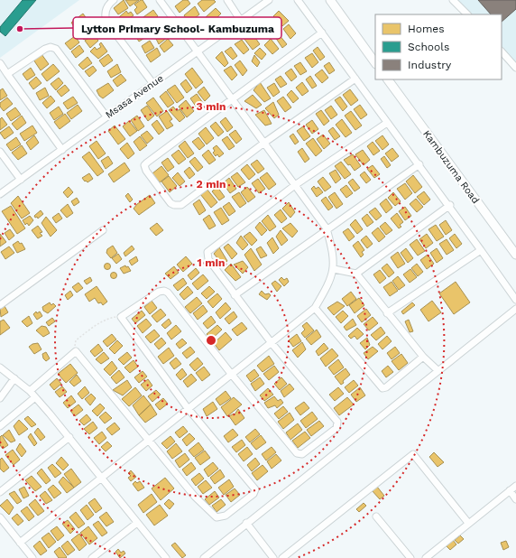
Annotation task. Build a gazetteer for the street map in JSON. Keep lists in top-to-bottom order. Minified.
{"streets":{"main road":["Kambuzuma Road"],"street":["Msasa Avenue"]},"places":["Lytton Primary School- Kambuzuma"],"legend":["Homes","Schools","Industry"],"rings":["3 min","2 min","1 min"]}
